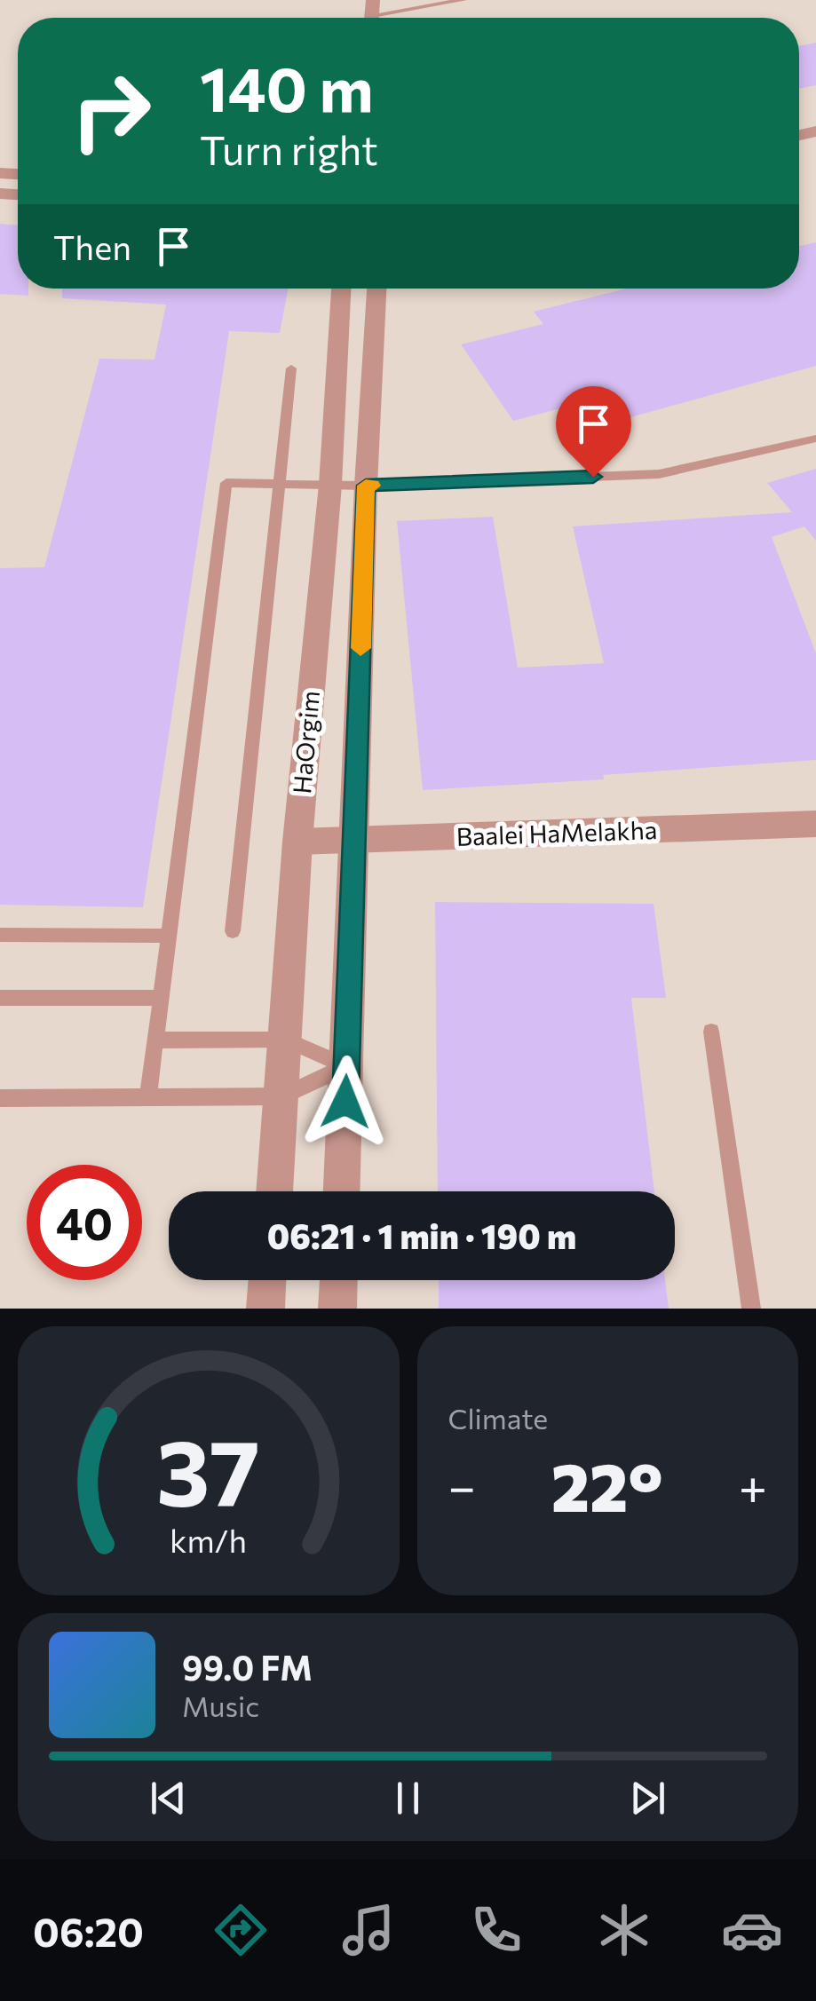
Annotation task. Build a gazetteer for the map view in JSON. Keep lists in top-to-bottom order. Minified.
{"streets":{"street":["HaOrgim","Baalei HaMelakha"]},"crossings":[["HaOrgim","Baalei HaMelakha"]],"page":{"turn":["140 m","Turn right"],"then":"Then","limit":"40","trip":"06:21 · 1 min · 190 m","tile":"Climate","heat":["−","22°","+"],"song":["99.0 FM","Music"],"tabs":"06:20","gauge":["37","km/h"]}}
